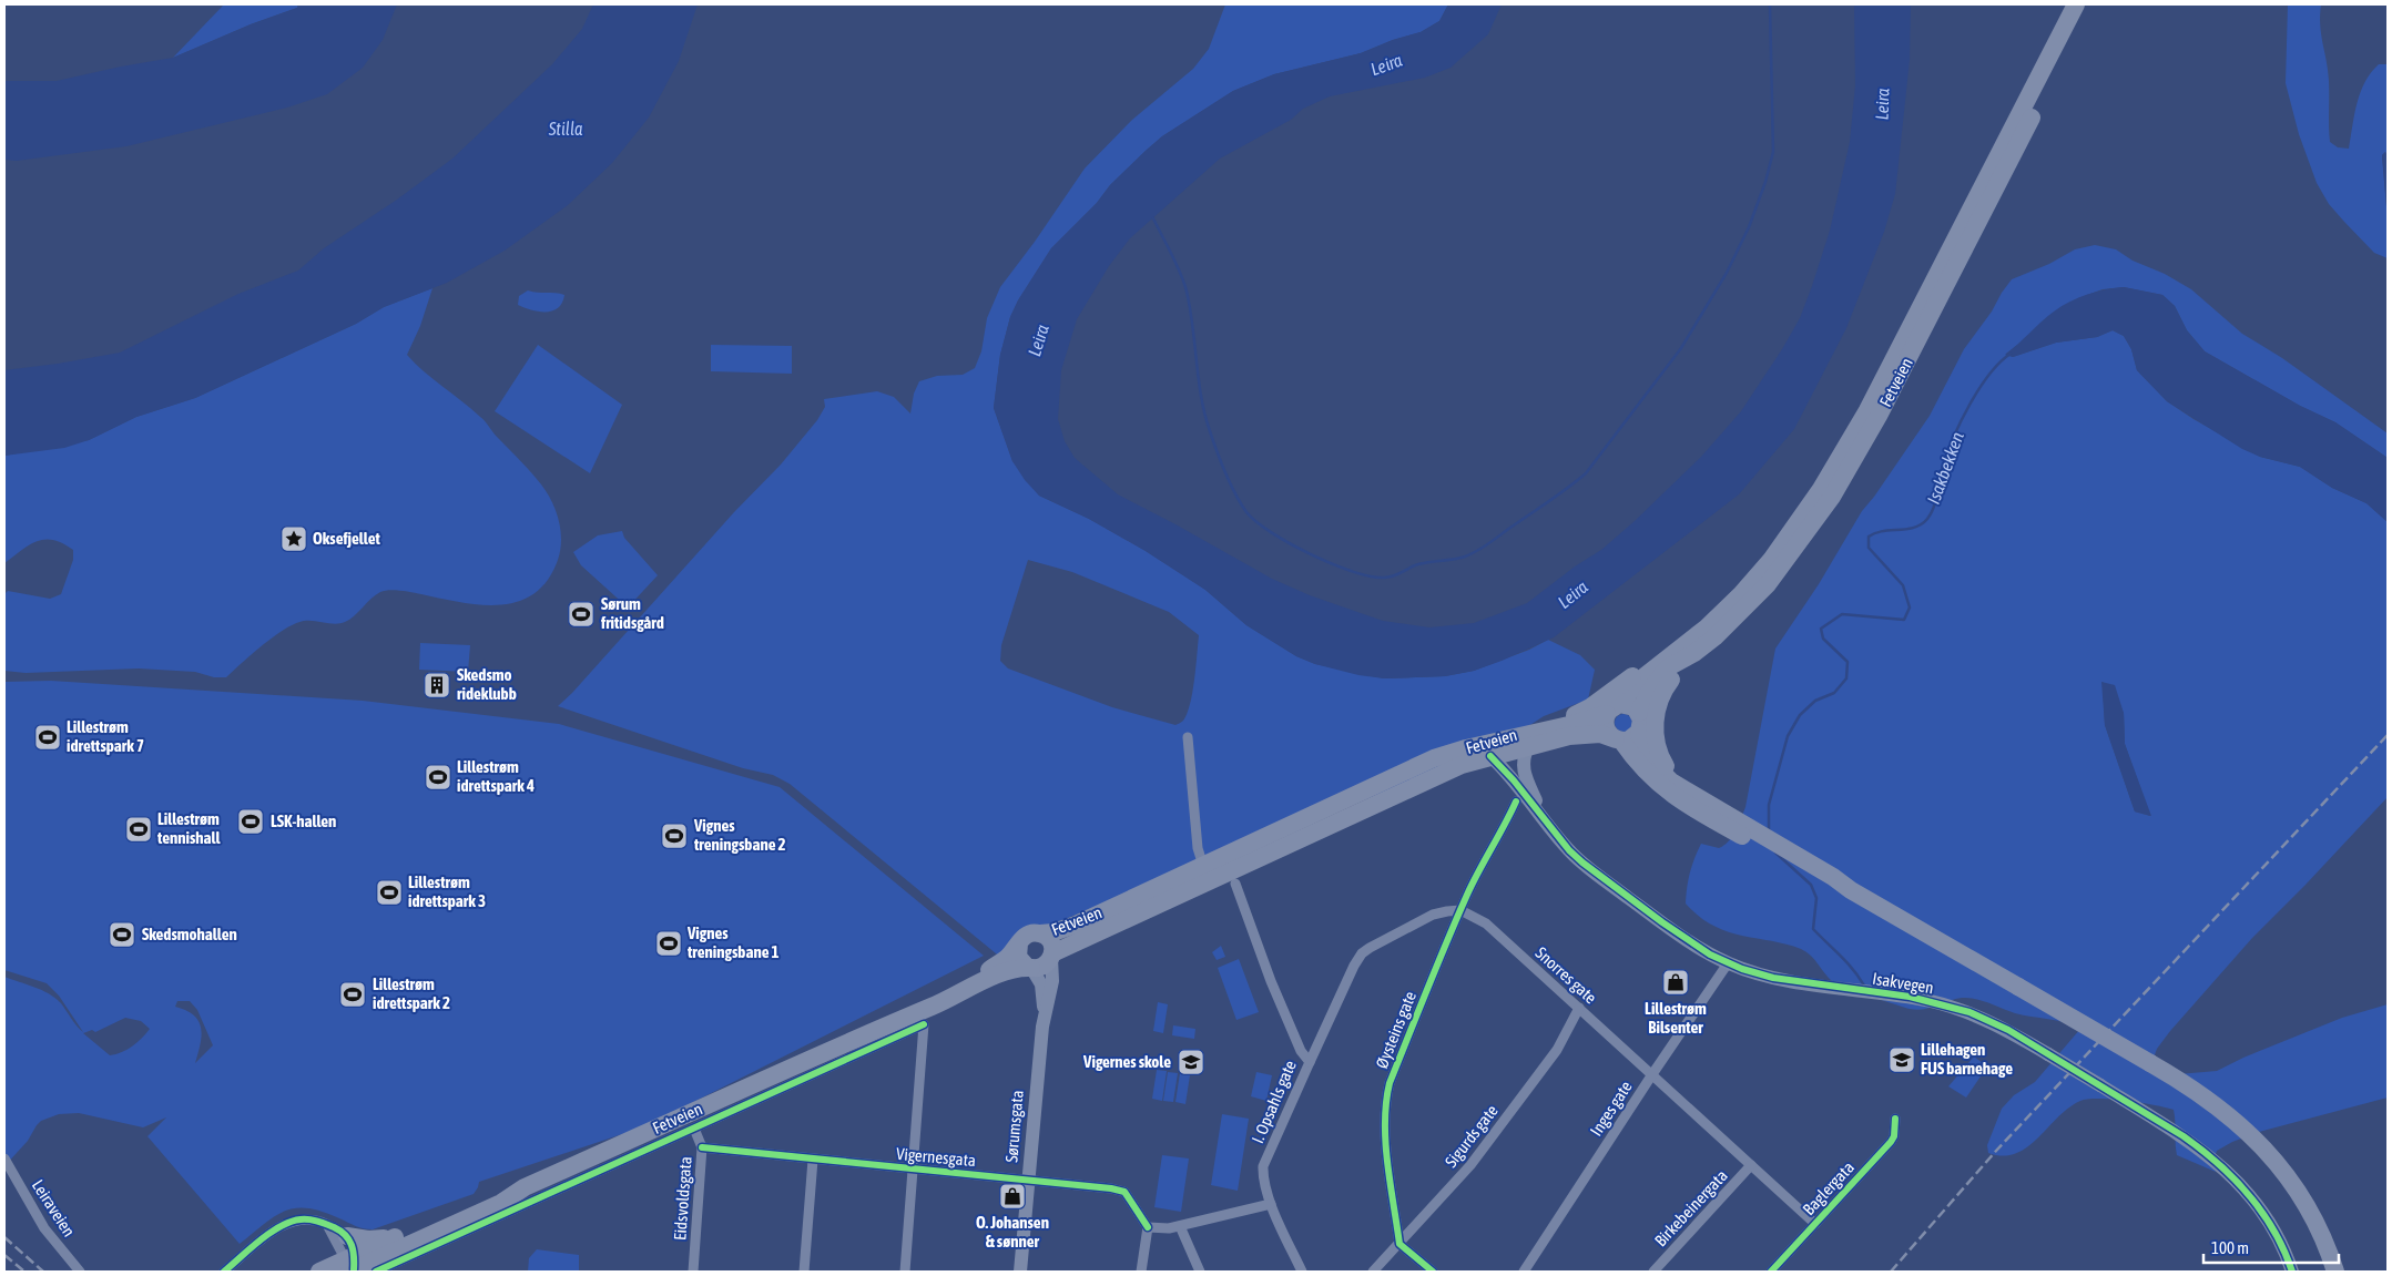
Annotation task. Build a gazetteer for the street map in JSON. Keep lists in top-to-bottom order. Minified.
{"streets":{"highway":["Fetveien"],"street":["Snorres gate","Isakvegen","Øysteins gate","I. Opsahls gate","Inges gate","Sørumsgata","Sigurds gate","Vigernesgata","Baglergata","Eidsvoldsgata","Leiraveien","Birkebeinergata"]},"crossings":[["Fetveien","Isakvegen"],["Fetveien","Sørumsgata"],["Snorres gate","Øysteins gate"],["Snorres gate","Inges gate"],["Snorres gate","Sigurds gate"],["Snorres gate","Baglergata"],["Snorres gate","Birkebeinergata"],["Isakvegen","Inges gate"],["Øysteins gate","Sigurds gate"],["Sørumsgata","Vigernesgata"],["Vigernesgata","Eidsvoldsgata"]],"water":["Leira","Stilla","Isakbekken"],"places":{"place":["Oksefjellet"],"sports":["Sørum fritidsgård","Lillestrøm idrettspark 7","Lillestrøm idrettspark 4","LSK-hallen","Lillestrøm tennishall","Vignes treningsbane 2","Lillestrøm idrettspark 3","Skedsmohallen","Vignes treningsbane 1","Lillestrøm idrettspark 2"],"building":["Skedsmo rideklubb"],"shop":["Lillestrøm Bilsenter","O. Johansen & sønner"],"school or university":["Lillehagen FUS barnehage","Vigernes skole"]},"scale_bar":"100 m"}
